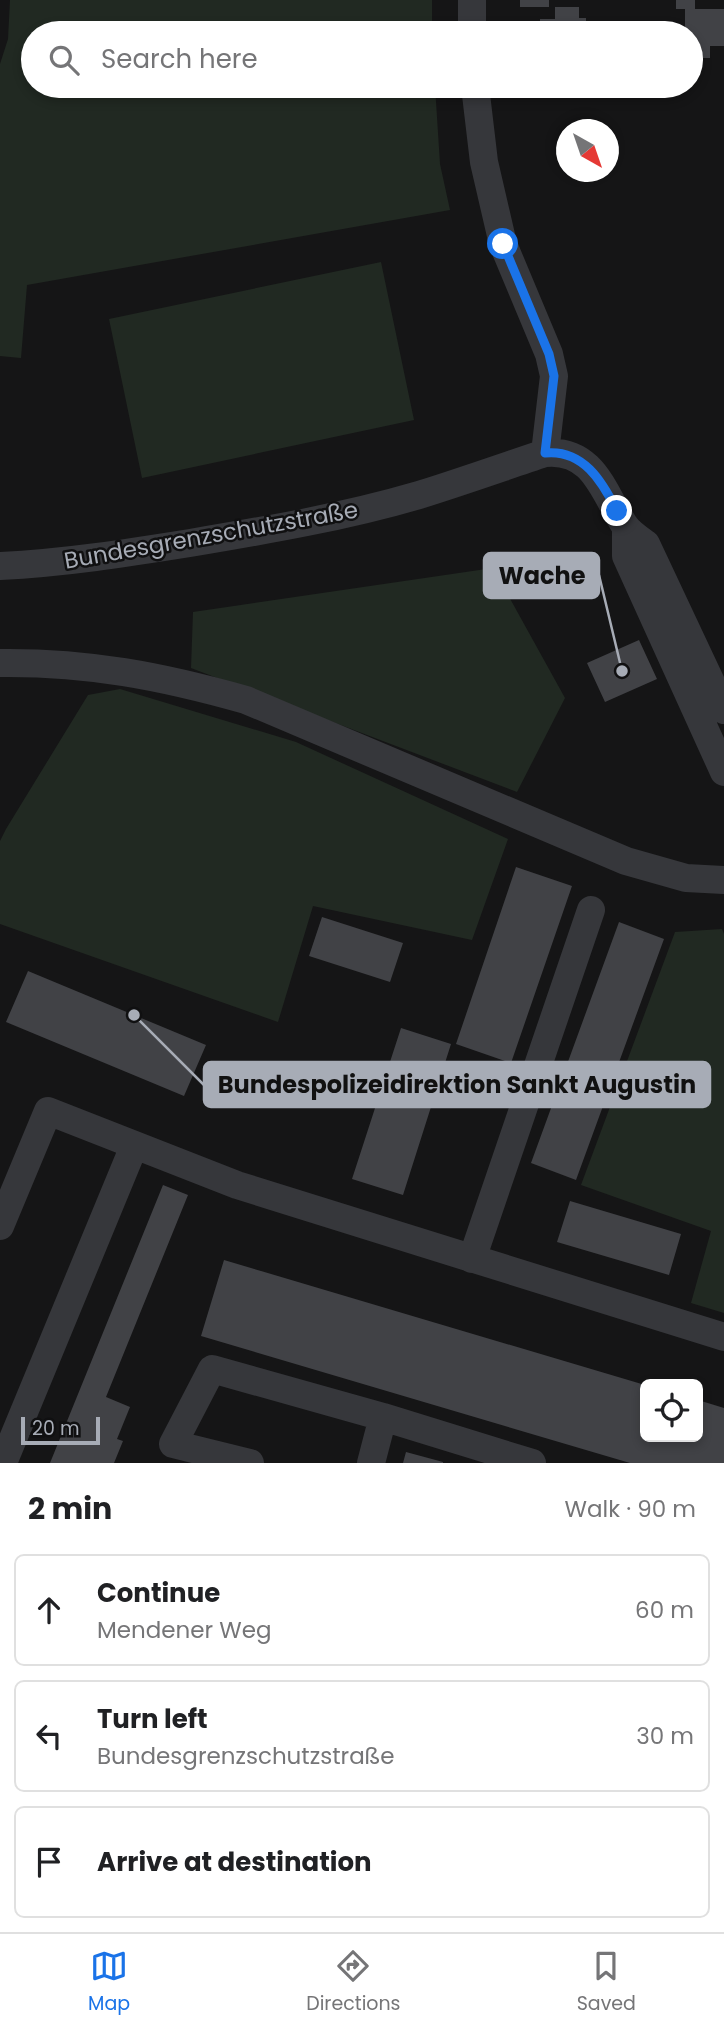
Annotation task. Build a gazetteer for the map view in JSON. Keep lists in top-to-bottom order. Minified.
{"streets":{"street":["Bundesgrenzschutzstraße"]},"places":["Wache","Bundespolizeidirektion Sankt Augustin"],"scale_bar":"20 m","north":"bottom right","page":{"search":"Search here","scale":"20 m","heading":["2 min","Walk · 90 m"],"list":[["Continue","Mendener Weg","60 m"],["Turn left","Bundesgrenzschutzstraße","30 m"],"Arrive at destination"],"nav":["Map","Directions","Saved"]}}
